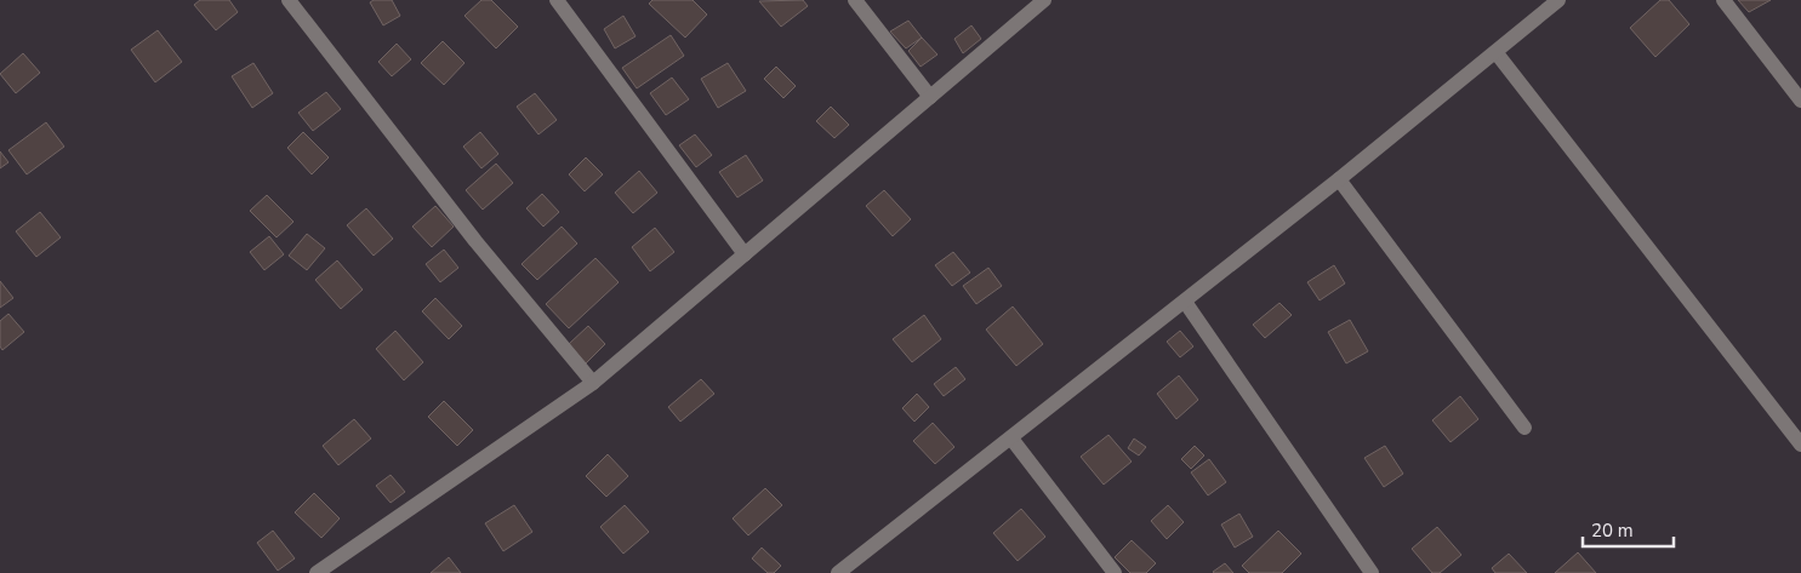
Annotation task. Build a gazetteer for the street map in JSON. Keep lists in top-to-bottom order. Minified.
{"scale_bar":"20 m"}
